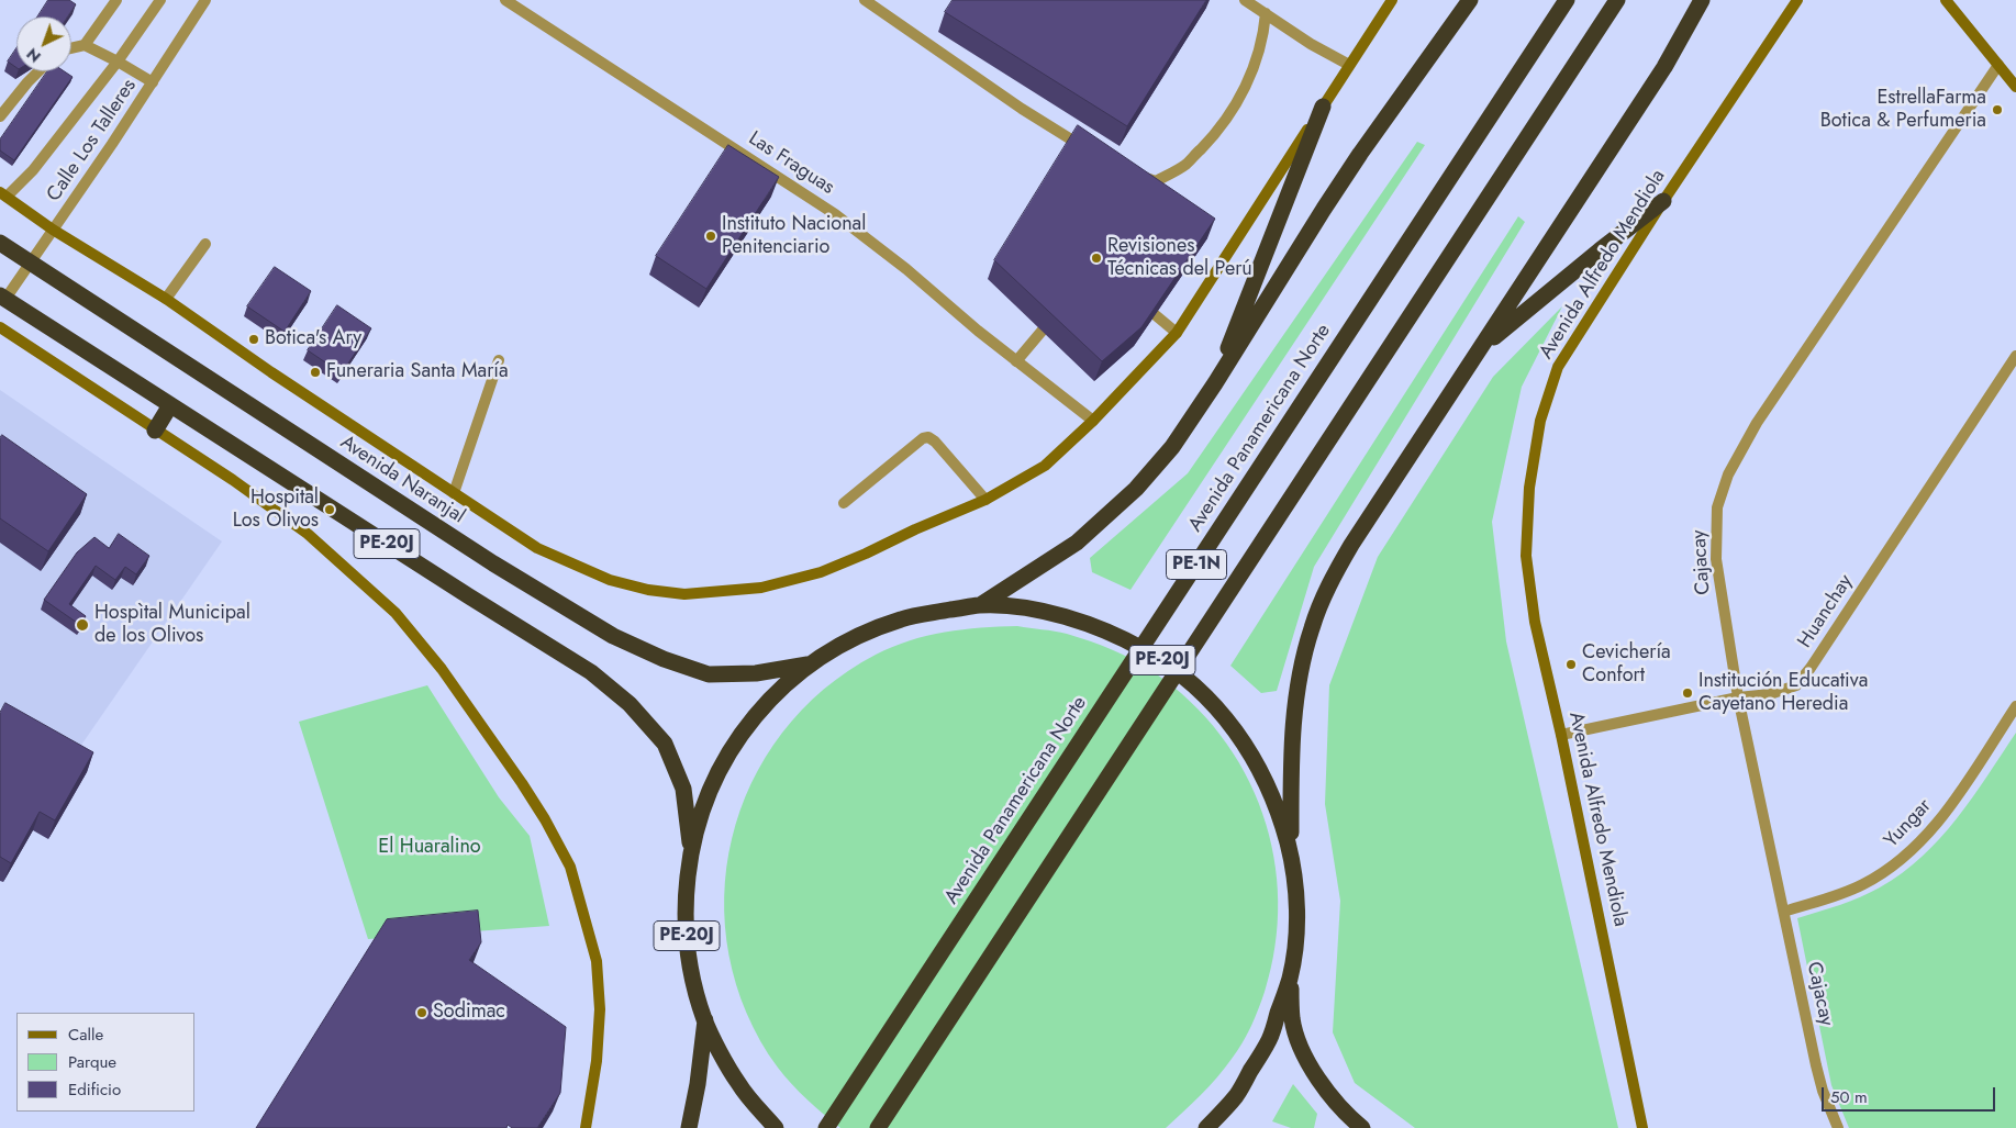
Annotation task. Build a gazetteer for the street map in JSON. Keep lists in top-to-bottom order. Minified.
{"streets":{"highway":["Avenida Panamericana Norte","Avenida Naranjal","PE-20J","PE-1N"],"main road":["Avenida Alfredo Mendiola"],"street":["Calle Los Talleres","Las Fraguas","Cajacay","Huanchay","Yungar"]},"crossings":[["Calle Los Talleres","Avenida Naranjal"],["Calle Los Talleres","PE-20J"],["Avenida Alfredo Mendiola","Huanchay"],["Avenida Naranjal","PE-20J"],["Cajacay","Huanchay"],["Cajacay","Yungar"]],"parks":["El Huaralino"],"places":["EstrellaFarma Botica & Perfumeria","Instituto Nacional Penitenciario","Revisiones Técnicas del Perú","Botica's Ary","Funeraria Santa María","Hospital Los Olivos","Hospìtal Municipal de los Olivos","Cevichería Confort","Institución Educativa Cayetano Heredia","Sodimac"],"legend":["Calle","Parque","Edificio"],"scale_bar":"50 m","north":"bottom left"}
